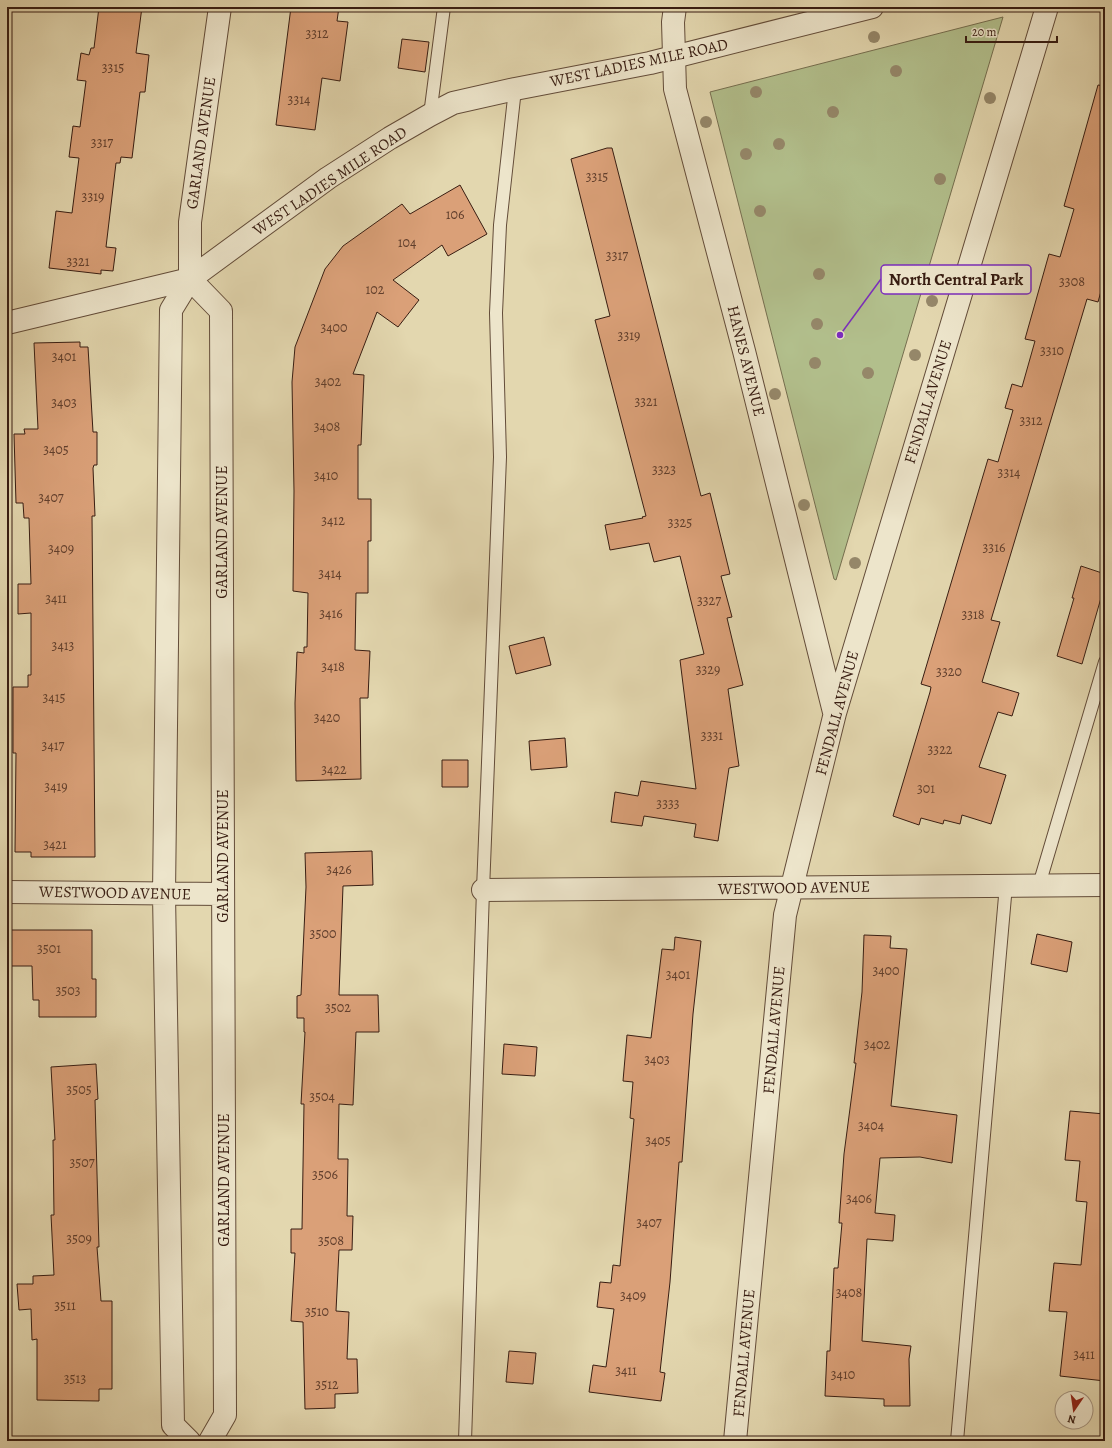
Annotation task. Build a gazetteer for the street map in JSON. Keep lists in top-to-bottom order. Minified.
{"streets":{"street":["WEST LADIES MILE ROAD","GARLAND AVENUE","HANES AVENUE","FENDALL AVENUE","WESTWOOD AVENUE"]},"crossings":[["WEST LADIES MILE ROAD","GARLAND AVENUE"],["WEST LADIES MILE ROAD","HANES AVENUE"],["GARLAND AVENUE","WESTWOOD AVENUE"],["HANES AVENUE","FENDALL AVENUE"],["FENDALL AVENUE","WESTWOOD AVENUE"]],"places":["North Central Park"],"house_numbers":["3312","3315","3314","3317","3315","3319","106","104","3317","3321","3308","102","3400","3319","3310","3401","3402","3321","3403","3312","3408","3405","3323","3314","3410","3407","3412","3325","3316","3409","3414","3411","3327","3416","3318","3413","3418","3329","3320","3415","3420","3331","3417","3322","3422","3419","301","3333","3421","3426","3500","3501","3400","3401","3503","3502","3402","3403","3505","3504","3404","3405","3507","3506","3406","3407","3509","3508","3408","3409","3511","3510","3411","3411","3410","3513","3512"],"scale_bar":"20 m","north":"bottom"}
